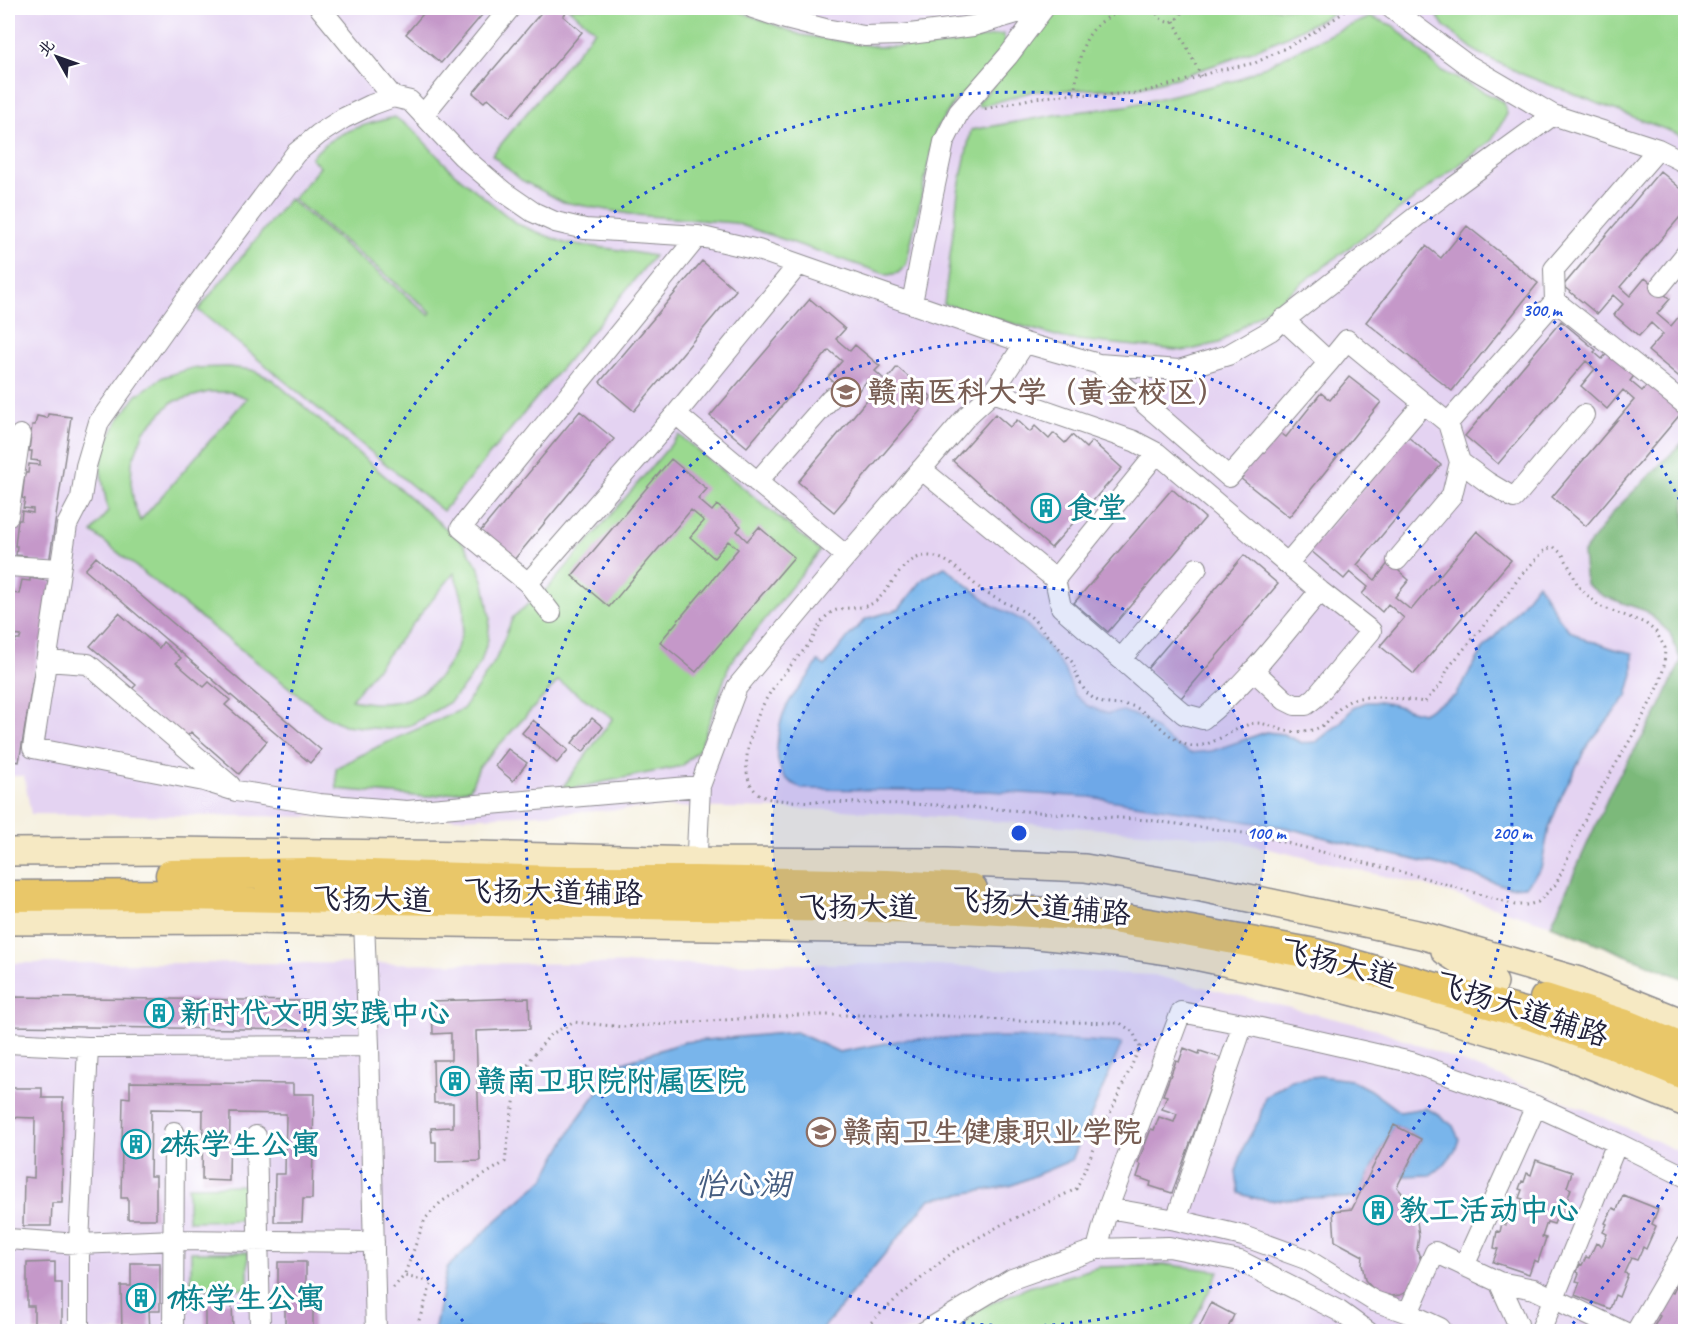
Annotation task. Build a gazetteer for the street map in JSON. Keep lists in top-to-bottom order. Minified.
{"streets":{"main road":["飞扬大道"],"street":["飞扬大道辅路"]},"crossings":[["飞扬大道辅路","飞扬大道"]],"water":["怡心湖"],"places":{"school or university":["赣南医科大学（黄金校区）","赣南卫生健康职业学院"],"building":["食堂","新时代文明实践中心","赣南卫职院附属医院","2栋学生公寓","教工活动中心","1栋学生公寓"]},"north":"top left","rings":["300 m","100 m","200 m"]}
